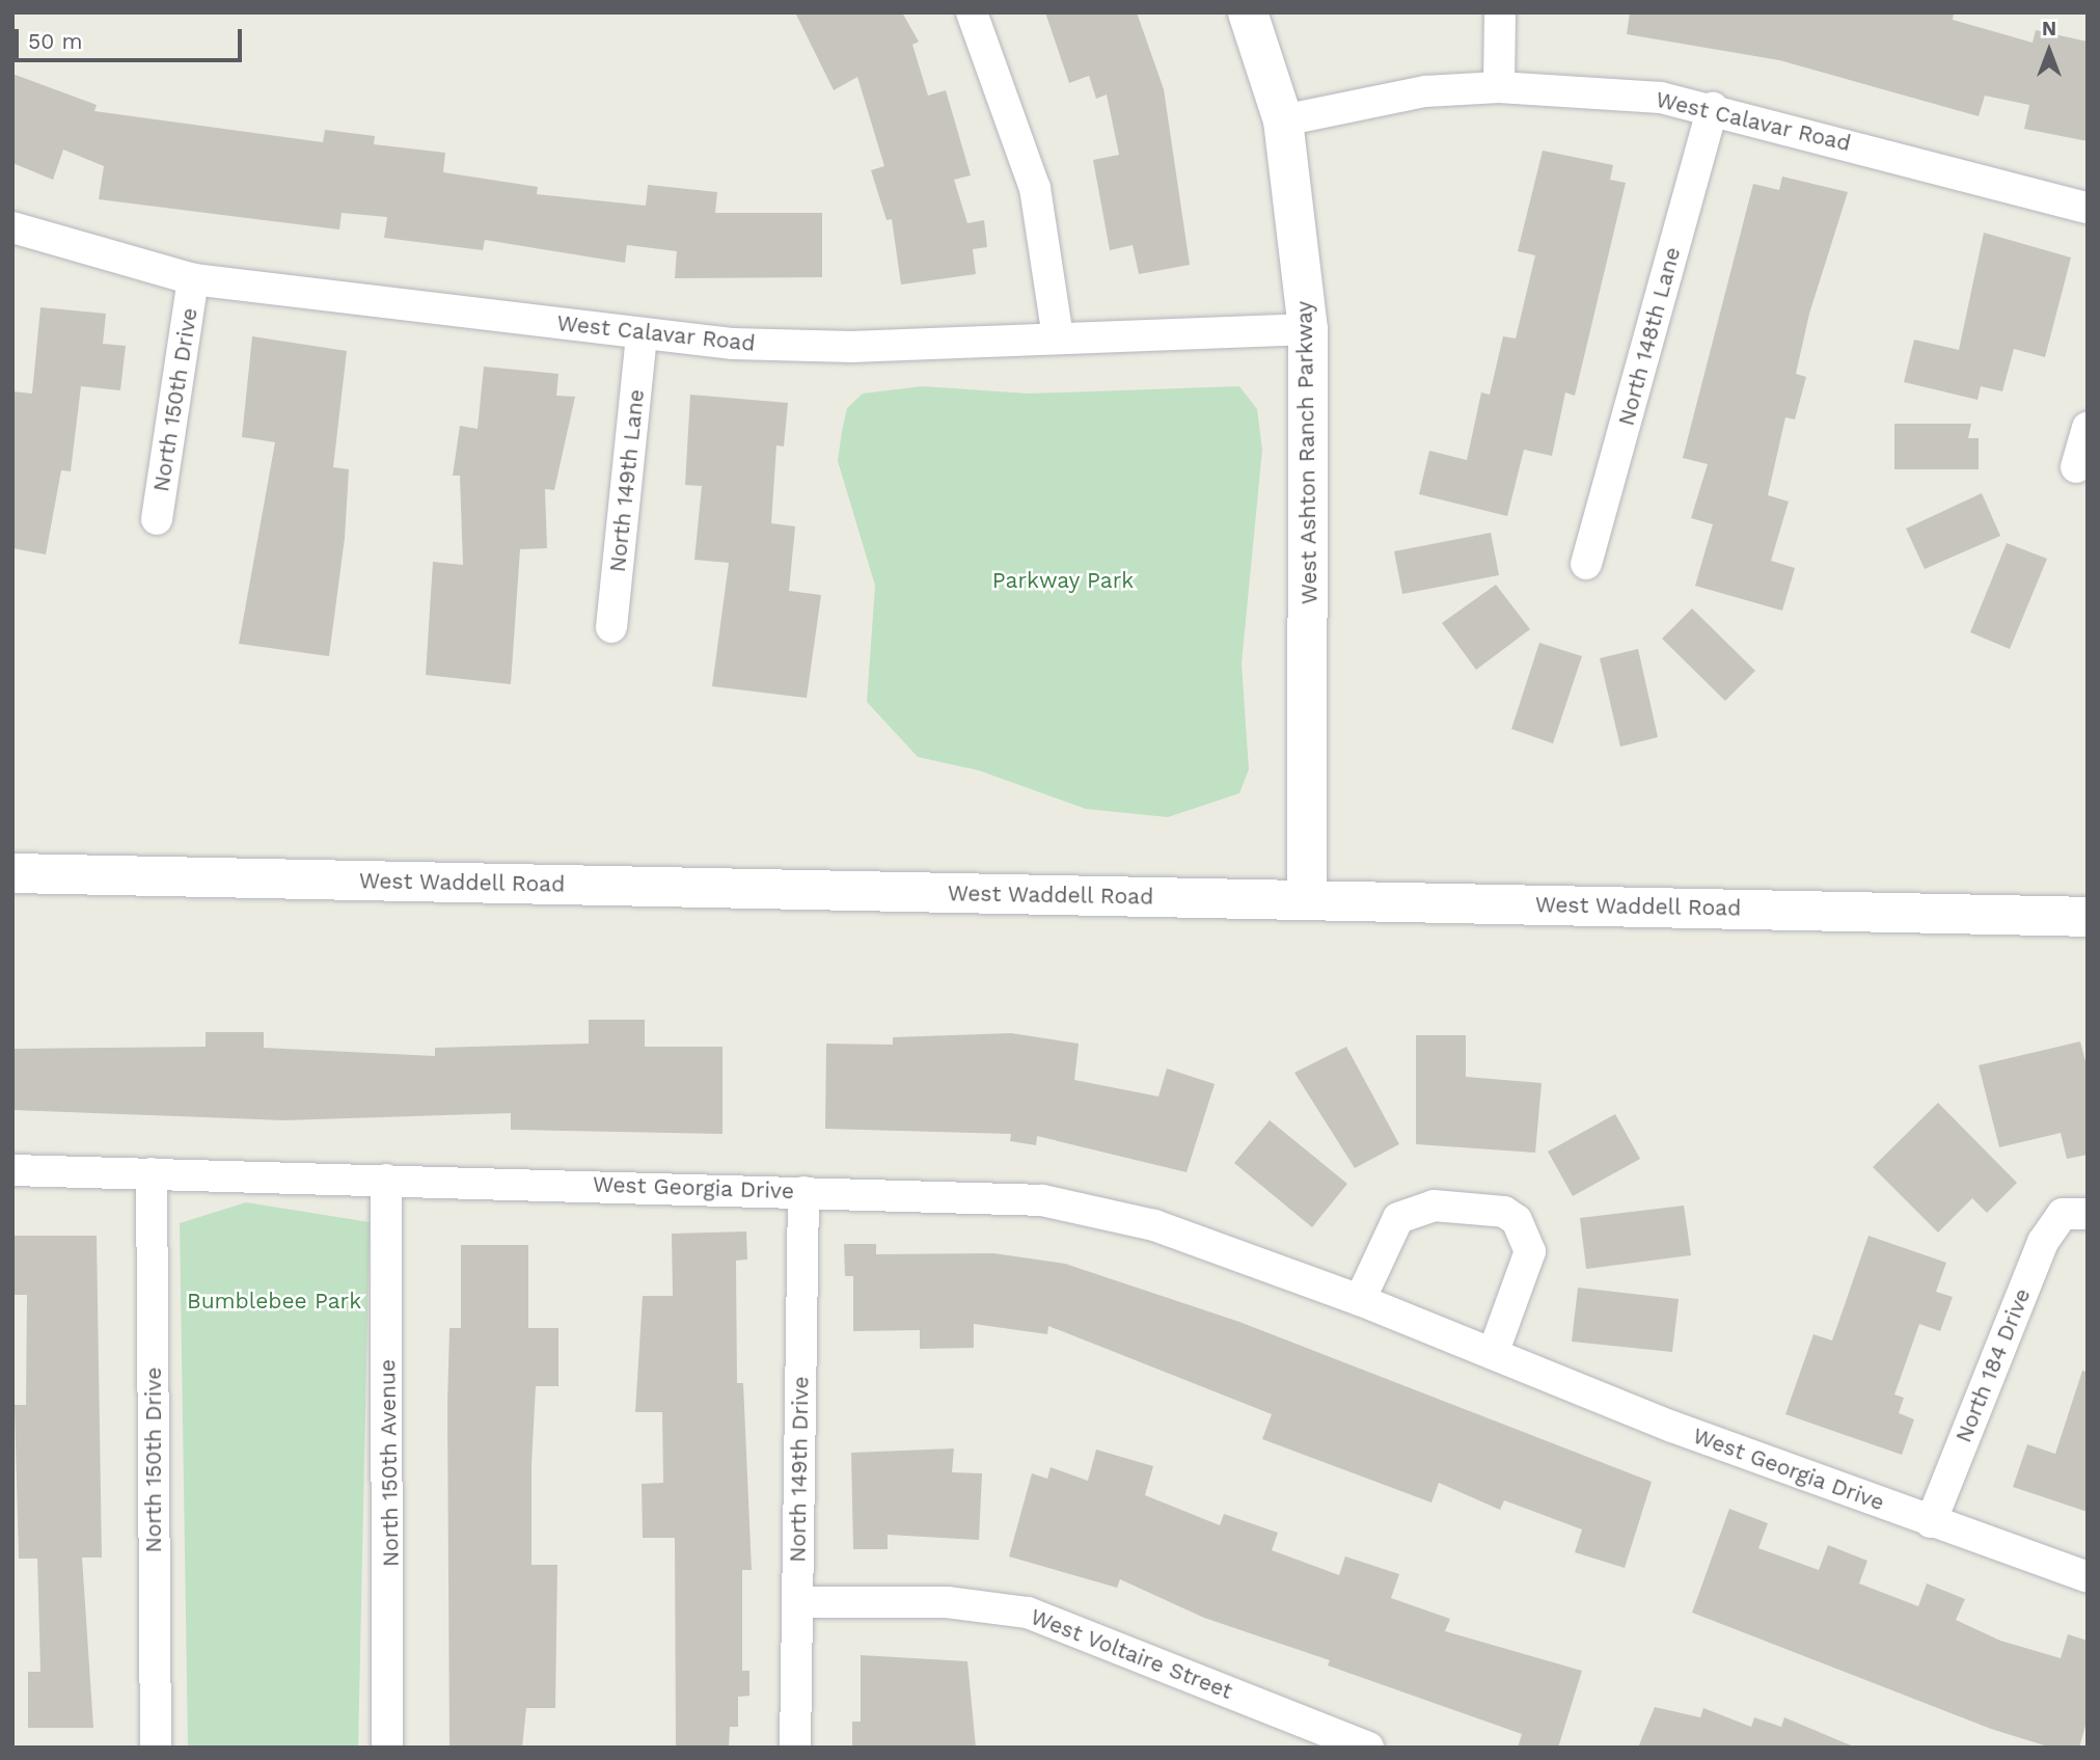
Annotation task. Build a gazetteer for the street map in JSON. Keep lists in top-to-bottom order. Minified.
{"streets":{"main road":["West Ashton Ranch Parkway","West Waddell Road"],"street":["West Calavar Road","North 148th Lane","North 150th Drive","North 149th Lane","West Georgia Drive","North 184 Drive","North 150th Avenue","North 149th Drive","West Voltaire Street"]},"crossings":[["West Calavar Road","North 148th Lane"],["West Calavar Road","North 150th Drive"],["West Calavar Road","West Ashton Ranch Parkway"],["West Calavar Road","North 149th Lane"],["North 150th Drive","West Georgia Drive"],["West Ashton Ranch Parkway","West Waddell Road"],["West Georgia Drive","North 184 Drive"],["West Georgia Drive","North 150th Avenue"],["West Georgia Drive","North 149th Drive"],["North 149th Drive","West Voltaire Street"]],"parks":["Parkway Park","Bumblebee Park"],"scale_bar":"50 m","north":"top"}
